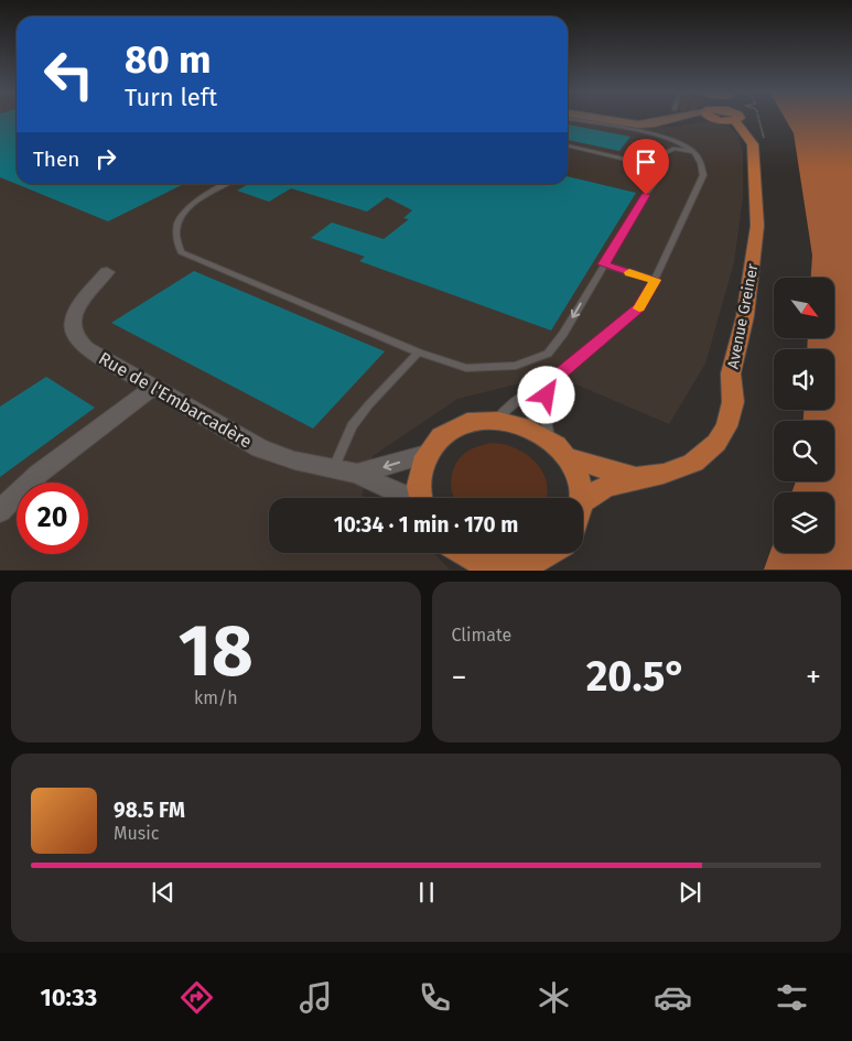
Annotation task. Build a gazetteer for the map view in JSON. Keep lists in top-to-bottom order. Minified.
{"streets":{"main road":["Avenue Greiner"],"street":["Rue de l'Embarcadère"]},"crossings":[["Avenue Greiner","Rue de l'Embarcadère"]],"north":"bottom right","page":{"turn":["80 m","Turn left"],"then":"Then","limit":"20","trip":"10:34 · 1 min · 170 m","tile":[["18","km/h"],"Climate"],"heat":["−","20.5°","+"],"song":["98.5 FM","Music"],"tabs":"10:33"}}
